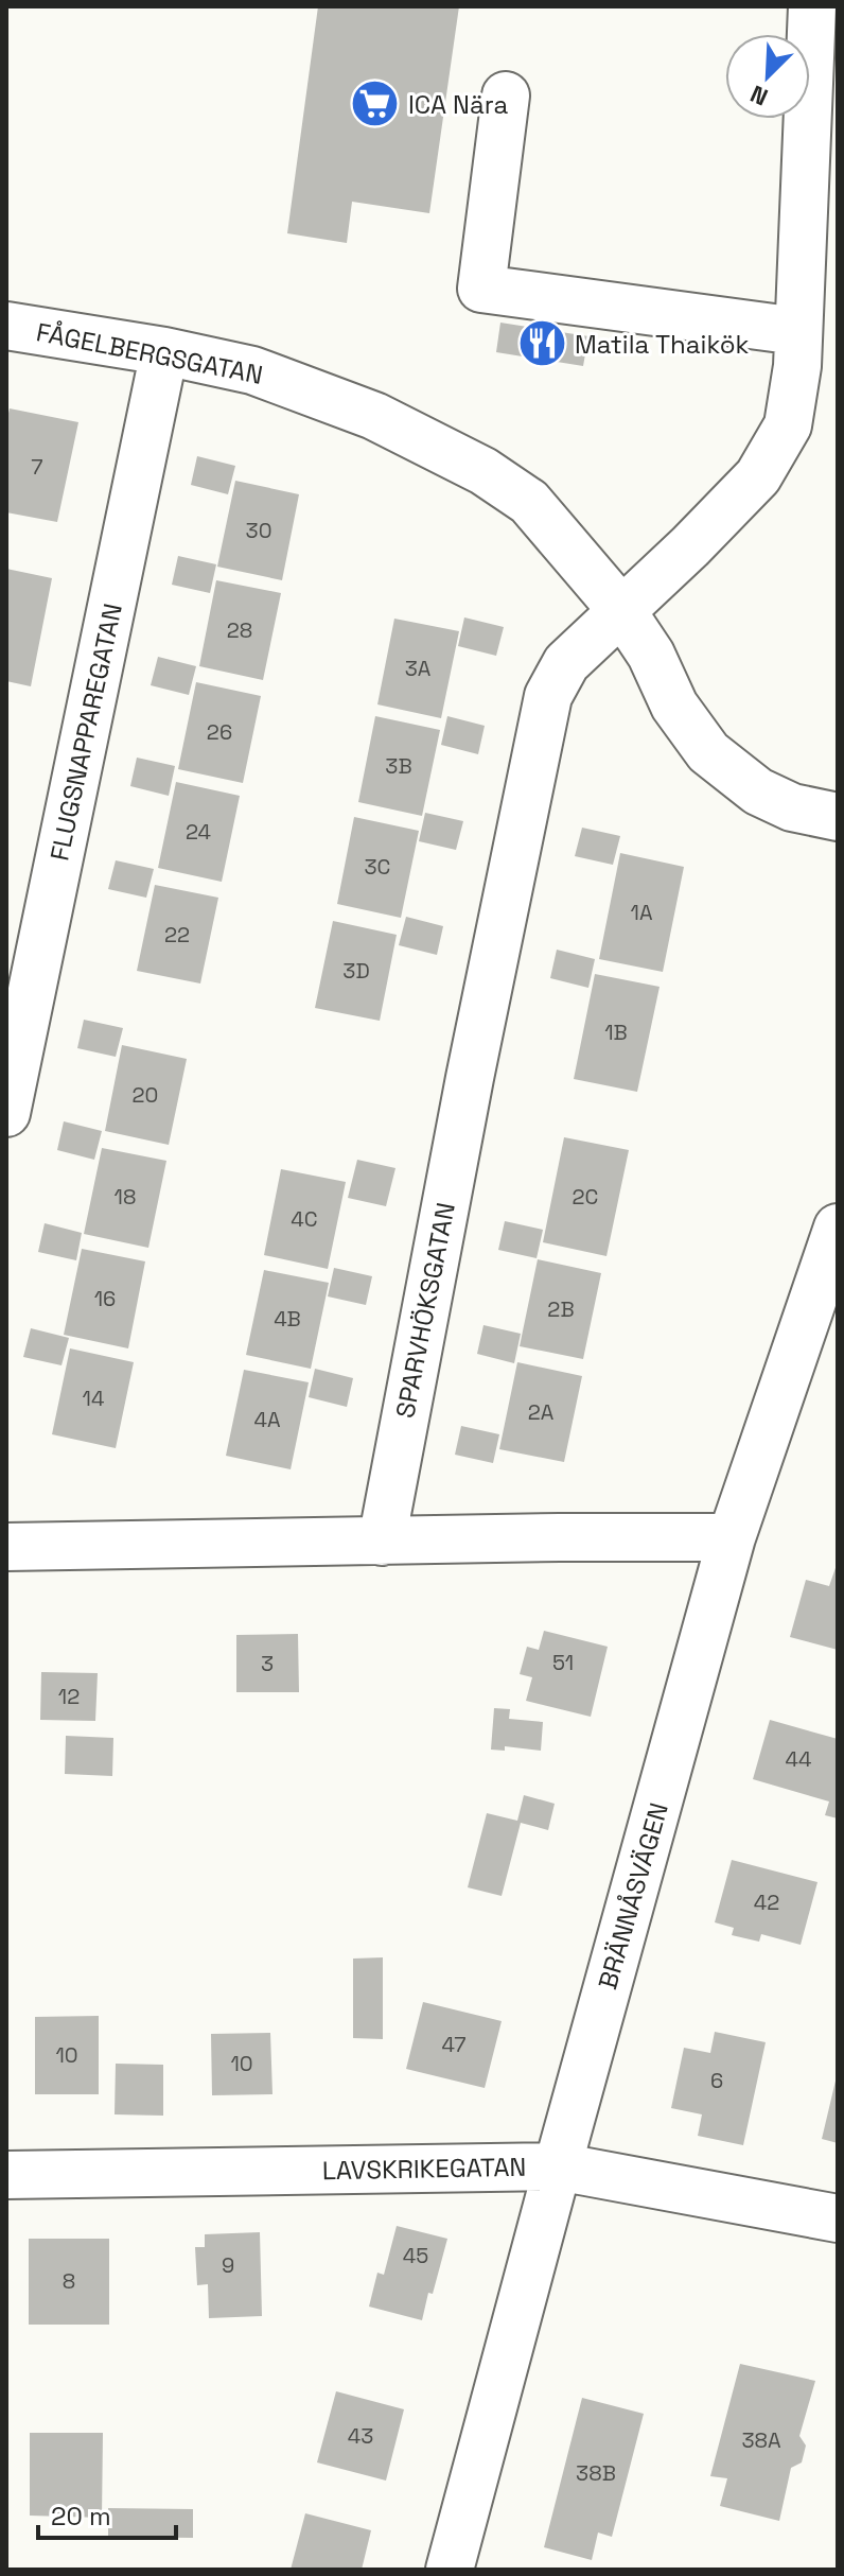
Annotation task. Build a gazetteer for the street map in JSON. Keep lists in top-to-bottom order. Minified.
{"streets":{"street":["FÅGELBERGSGATAN","FLUGSNAPPAREGATAN","SPARVHÖKSGATAN","BRÄNNÅSVÄGEN","LAVSKRIKEGATAN"]},"crossings":[["FÅGELBERGSGATAN","FLUGSNAPPAREGATAN"],["FÅGELBERGSGATAN","SPARVHÖKSGATAN"],["BRÄNNÅSVÄGEN","LAVSKRIKEGATAN"]],"places":{"supermarket":["ICA Nära"],"restaurant":["Matila Thaikök"]},"house_numbers":["7","30","28","3A","26","3B","24","3C","1A","22","3D","1B","20","18","2C","4C","16","2B","4B","14","2A","4A","51","3","12","44","42","47","10","10","6","45","9","8","43","38A","38B"],"scale_bar":"20 m","north":"bottom left"}
